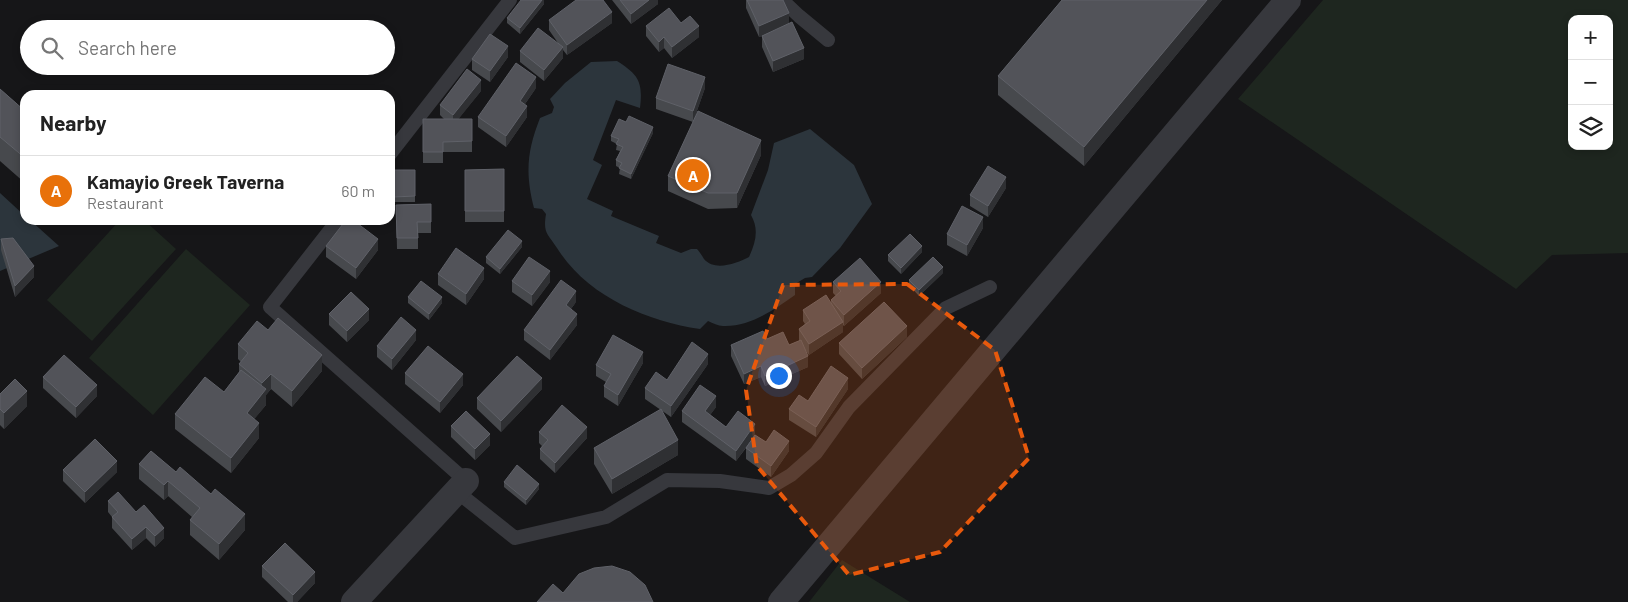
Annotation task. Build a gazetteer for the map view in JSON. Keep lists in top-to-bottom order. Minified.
{"page":{"map_buttons":["+","−"],"search":"Search here","heading":"Nearby","list":[{"mark":"A","name":"Kamayio Greek Taverna","note":"Restaurant","value":"60 m"}],"pins":"A"}}
